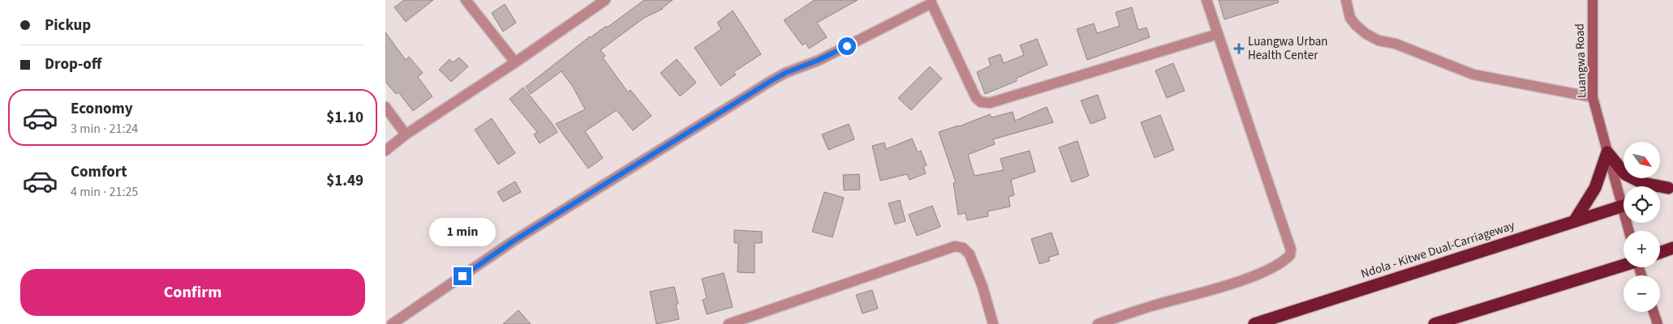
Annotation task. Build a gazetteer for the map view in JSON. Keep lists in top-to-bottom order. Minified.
{"streets":{"highway":["Ndola - Kitwe Dual-Carriageway"],"street":["Luangwa Road"]},"places":{"health":["Luangwa Urban Health Center"]},"north":"bottom right","page":{"banner":["Pickup","Drop-off"],"list":[{"name":"Economy","note":"3 min · 21:24","value":"$1.10"},{"name":"Comfort","note":"4 min · 21:25","value":"$1.49"}],"map_buttons":["+","−"],"bubble":"1 min","buttons":"Confirm"}}
